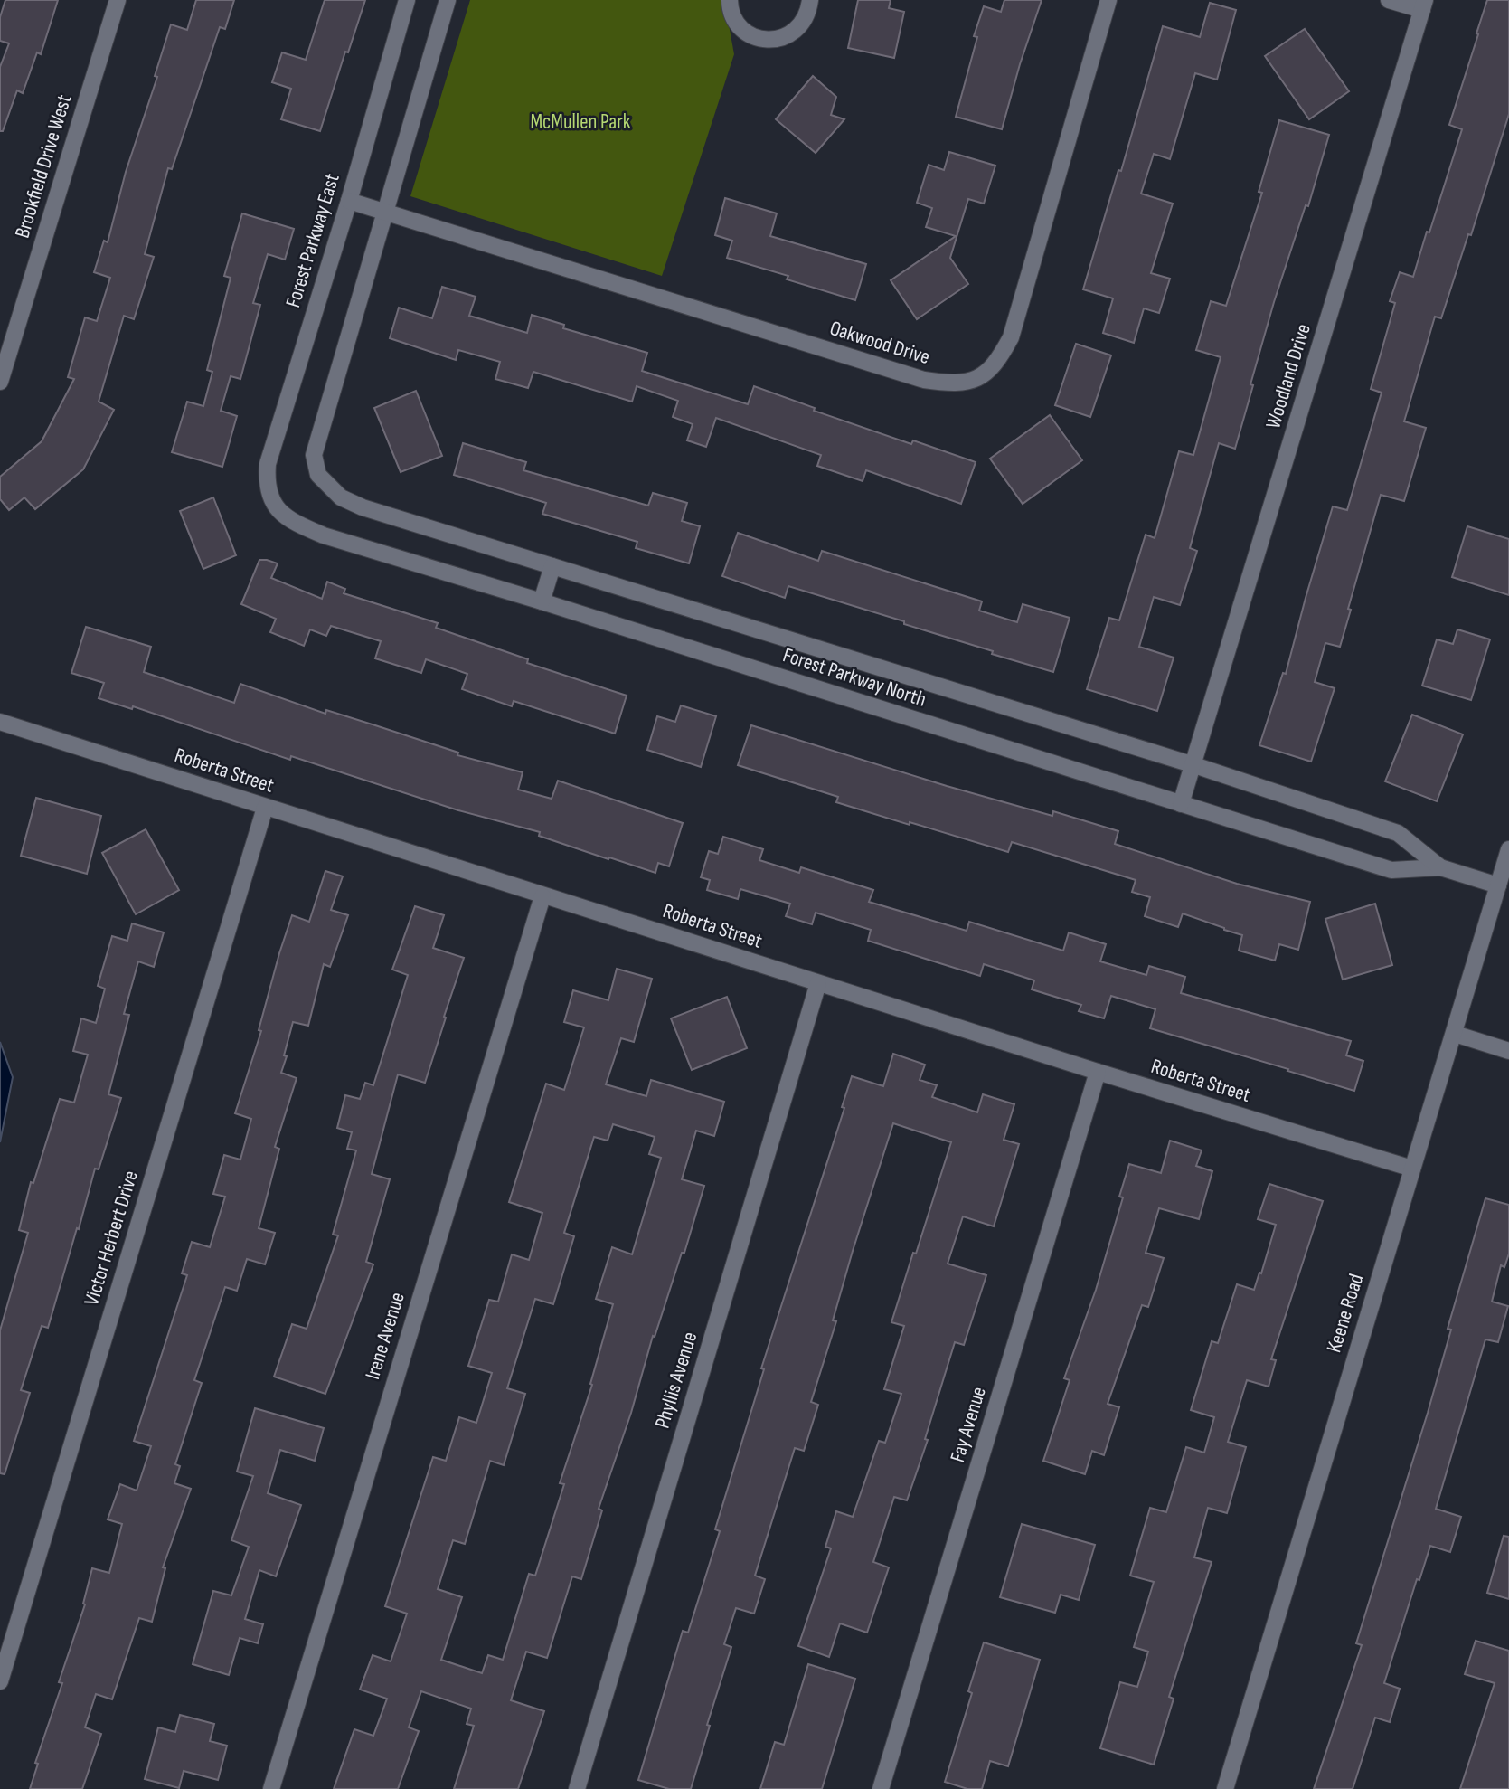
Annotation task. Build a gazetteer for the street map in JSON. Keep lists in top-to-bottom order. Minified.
{"streets":{"street":["Brookfield Drive West","Forest Parkway East","Oakwood Drive","Woodland Drive","Forest Parkway North","Roberta Street","Victor Herbert Drive","Keene Road","Irene Avenue","Phyllis Avenue","Fay Avenue"]},"crossings":[["Forest Parkway East","Oakwood Drive"],["Forest Parkway East","Forest Parkway North"],["Oakwood Drive","Forest Parkway North"],["Woodland Drive","Forest Parkway North"],["Forest Parkway North","Keene Road"],["Roberta Street","Victor Herbert Drive"],["Roberta Street","Keene Road"],["Roberta Street","Irene Avenue"],["Roberta Street","Phyllis Avenue"],["Roberta Street","Fay Avenue"]],"parks":["McMullen Park"]}
